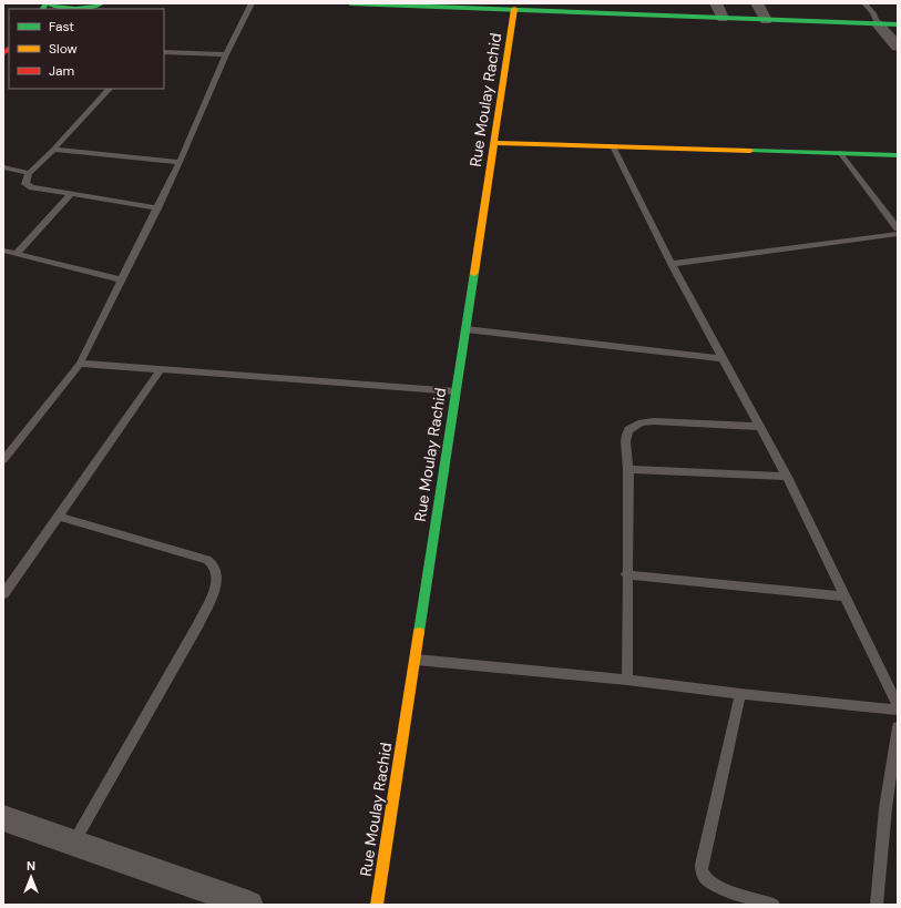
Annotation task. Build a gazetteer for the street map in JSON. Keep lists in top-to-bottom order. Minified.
{"streets":{"street":["Rue Moulay Rachid"]},"legend":["Fast","Slow","Jam"],"north":"top"}
